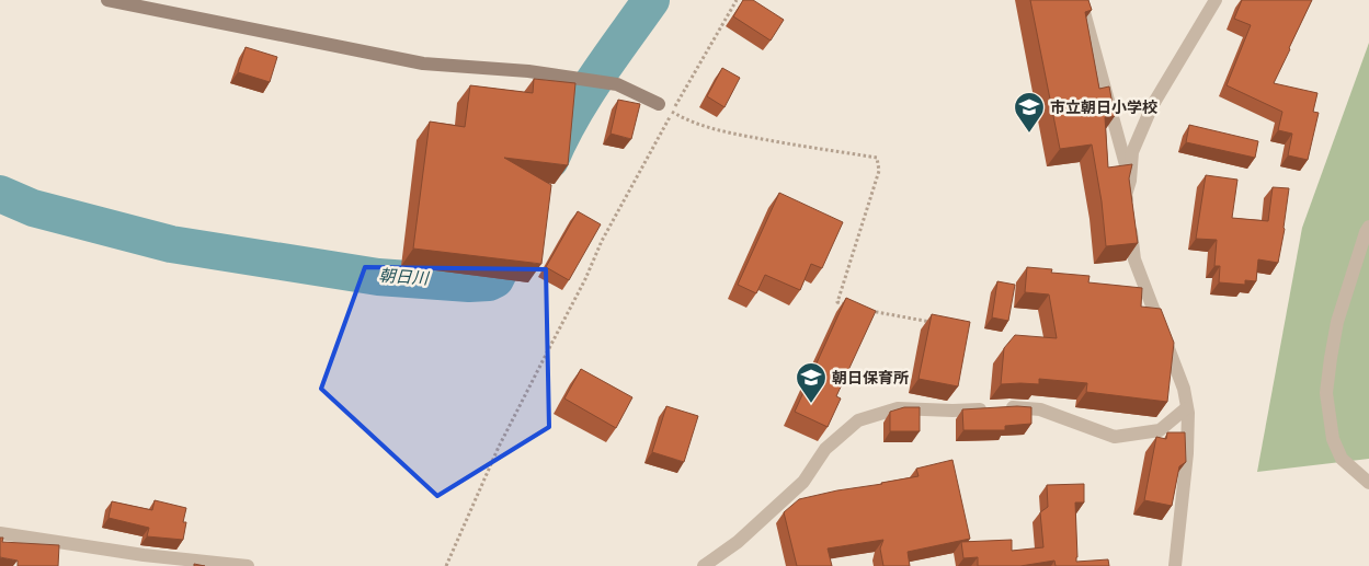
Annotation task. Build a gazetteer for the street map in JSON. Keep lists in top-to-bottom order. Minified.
{"water":["朝日川"],"places":{"school or university":["市立朝日小学校","朝日保育所"]}}
